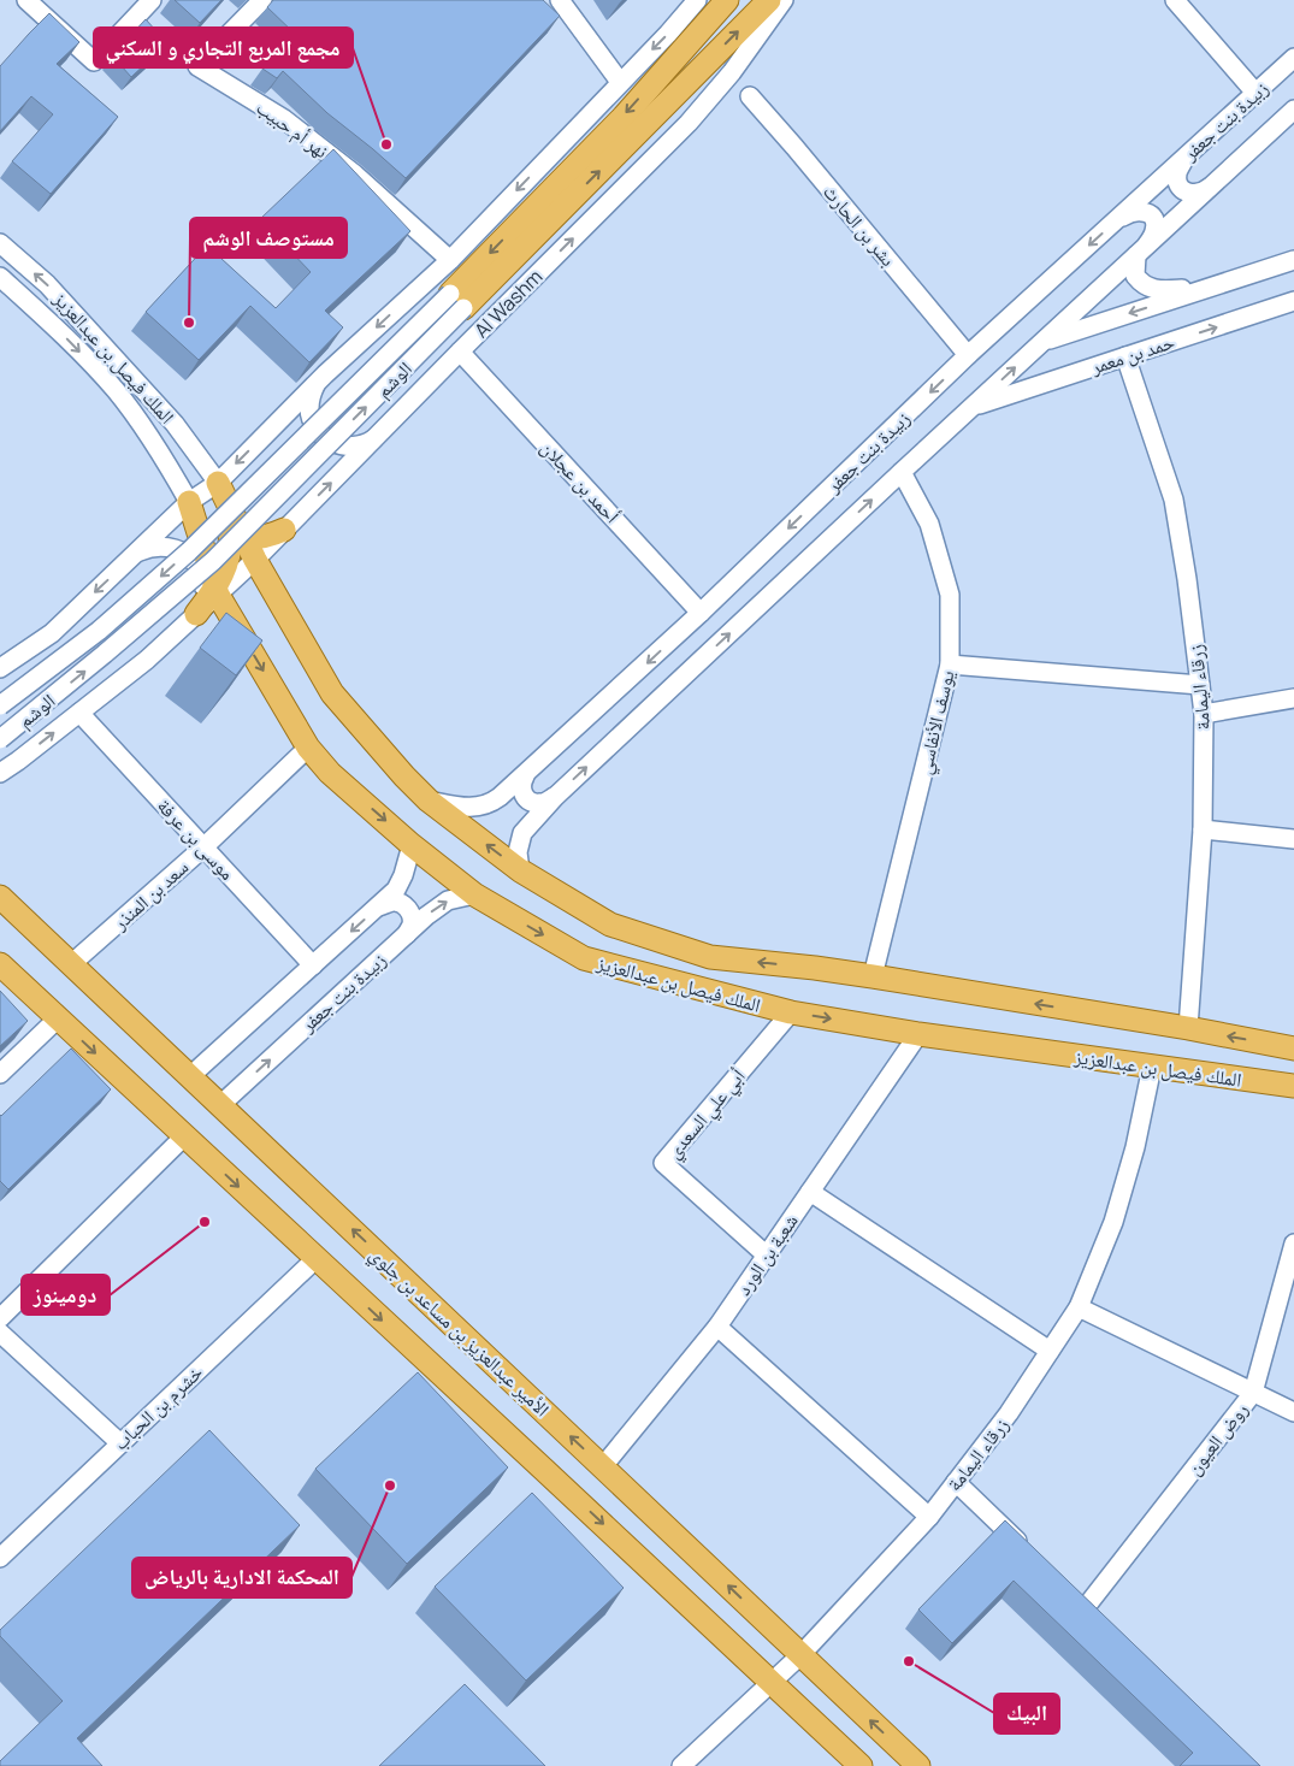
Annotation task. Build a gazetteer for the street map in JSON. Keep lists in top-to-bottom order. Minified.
{"streets":{"main road":["الملك فيصل بن عبدالعزيز","الوشم","الأمير عبدالعزيز بن مساعد بن جلوي"],"street":["زبيدة بنت جعفر","نهر أم حبيب","بشر بن الحارث","Al Washm","حمد بن معمر","أحمد بن عجلان","زرقاء اليمامة","يوسف الأنفاسي","موسى بن عرفة","سعد بن المنذر","أبي علي السعدي","شعبة بن الورد","خشرم بن الحباب","روض العيون"]},"crossings":[["زبيدة بنت جعفر","بشر بن الحارث"],["زبيدة بنت جعفر","حمد بن معمر"],["زبيدة بنت جعفر","الملك فيصل بن عبدالعزيز"],["زبيدة بنت جعفر","أحمد بن عجلان"],["زبيدة بنت جعفر","يوسف الأنفاسي"],["زبيدة بنت جعفر","موسى بن عرفة"],["زبيدة بنت جعفر","الأمير عبدالعزيز بن مساعد بن جلوي"],["Al Washm","أحمد بن عجلان"],["حمد بن معمر","زرقاء اليمامة"],["الملك فيصل بن عبدالعزيز","زرقاء اليمامة"],["الملك فيصل بن عبدالعزيز","يوسف الأنفاسي"],["الملك فيصل بن عبدالعزيز","سعد بن المنذر"],["الملك فيصل بن عبدالعزيز","أبي علي السعدي"],["الملك فيصل بن عبدالعزيز","شعبة بن الورد"],["الوشم","موسى بن عرفة"],["زرقاء اليمامة","الأمير عبدالعزيز بن مساعد بن جلوي"],["موسى بن عرفة","سعد بن المنذر"],["سعد بن المنذر","الأمير عبدالعزيز بن مساعد بن جلوي"],["أبي علي السعدي","شعبة بن الورد"],["شعبة بن الورد","الأمير عبدالعزيز بن مساعد بن جلوي"]],"places":["مجمع المربع التجاري و السكني","مستوصف الوشم","دومينوز","المحكمة الادارية بالرياض","البيك"]}
